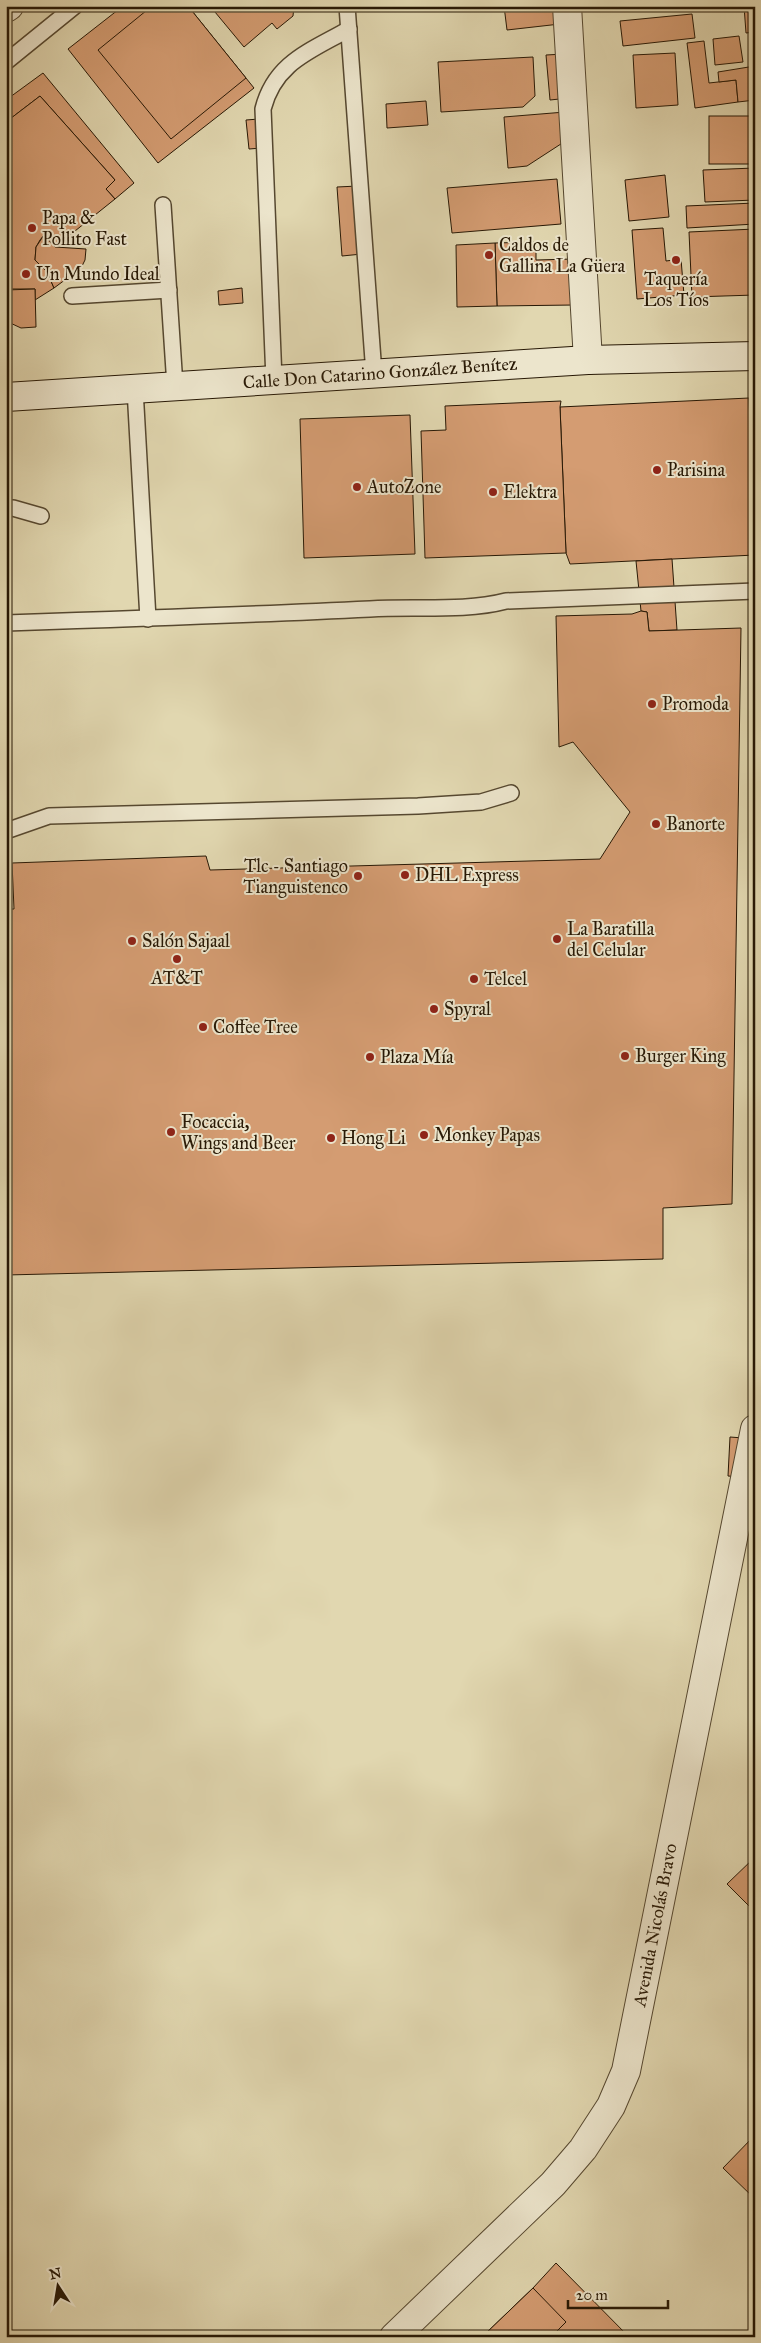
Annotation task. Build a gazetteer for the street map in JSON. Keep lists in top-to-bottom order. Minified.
{"streets":{"street":["Calle Don Catarino González Benítez","Avenida Nicolás Bravo"]},"places":["Papa & Pollito Fast","Caldos de Gallina La Güera","Taquería Los Tíos","Un Mundo Ideal","Parisina","AutoZone","Elektra","Promoda","Banorte","DHL Express","Tlc - Santiago Tianguistenco","La Baratilla del Celular","Salón Sajaal","AT&T","Telcel","Spyral","Coffee Tree","Burger King","Plaza Mía","Focaccia, Wings and Beer","Monkey Papas","Hong Li"],"scale_bar":"20 m","north":"top"}
